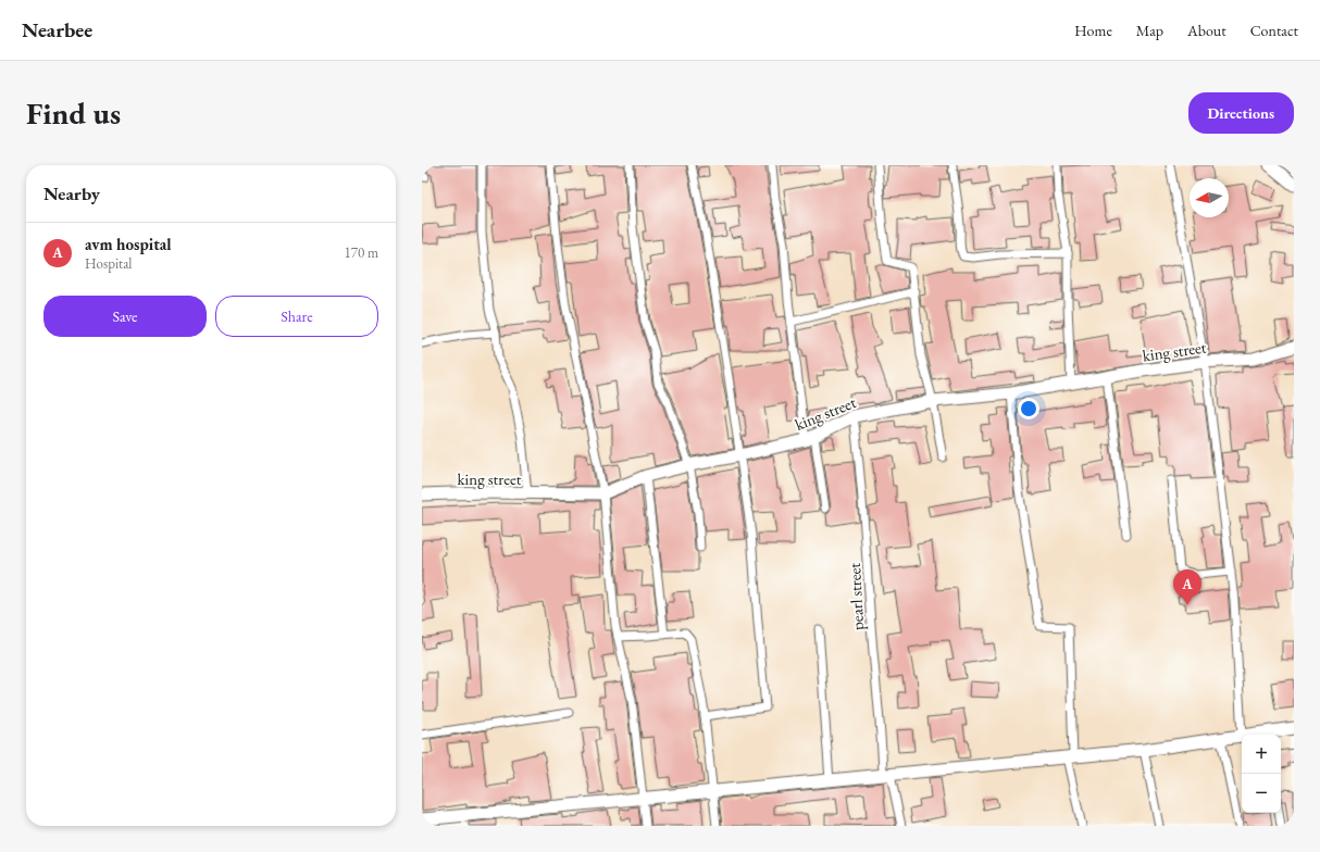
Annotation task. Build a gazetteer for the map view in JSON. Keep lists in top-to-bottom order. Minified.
{"streets":{"street":["king street","pearl street"]},"crossings":[["king street","pearl street"]],"north":"left","page":{"header":"Nearbee","nav":["Home","Map","About","Contact"],"buttons":["Directions",["Save","Share"]],"title":"Find us","heading":"Nearby","list":[{"mark":"A","name":"avm hospital","note":"Hospital","value":"170 m"}],"pins":"A","map_buttons":["+","−"]}}
